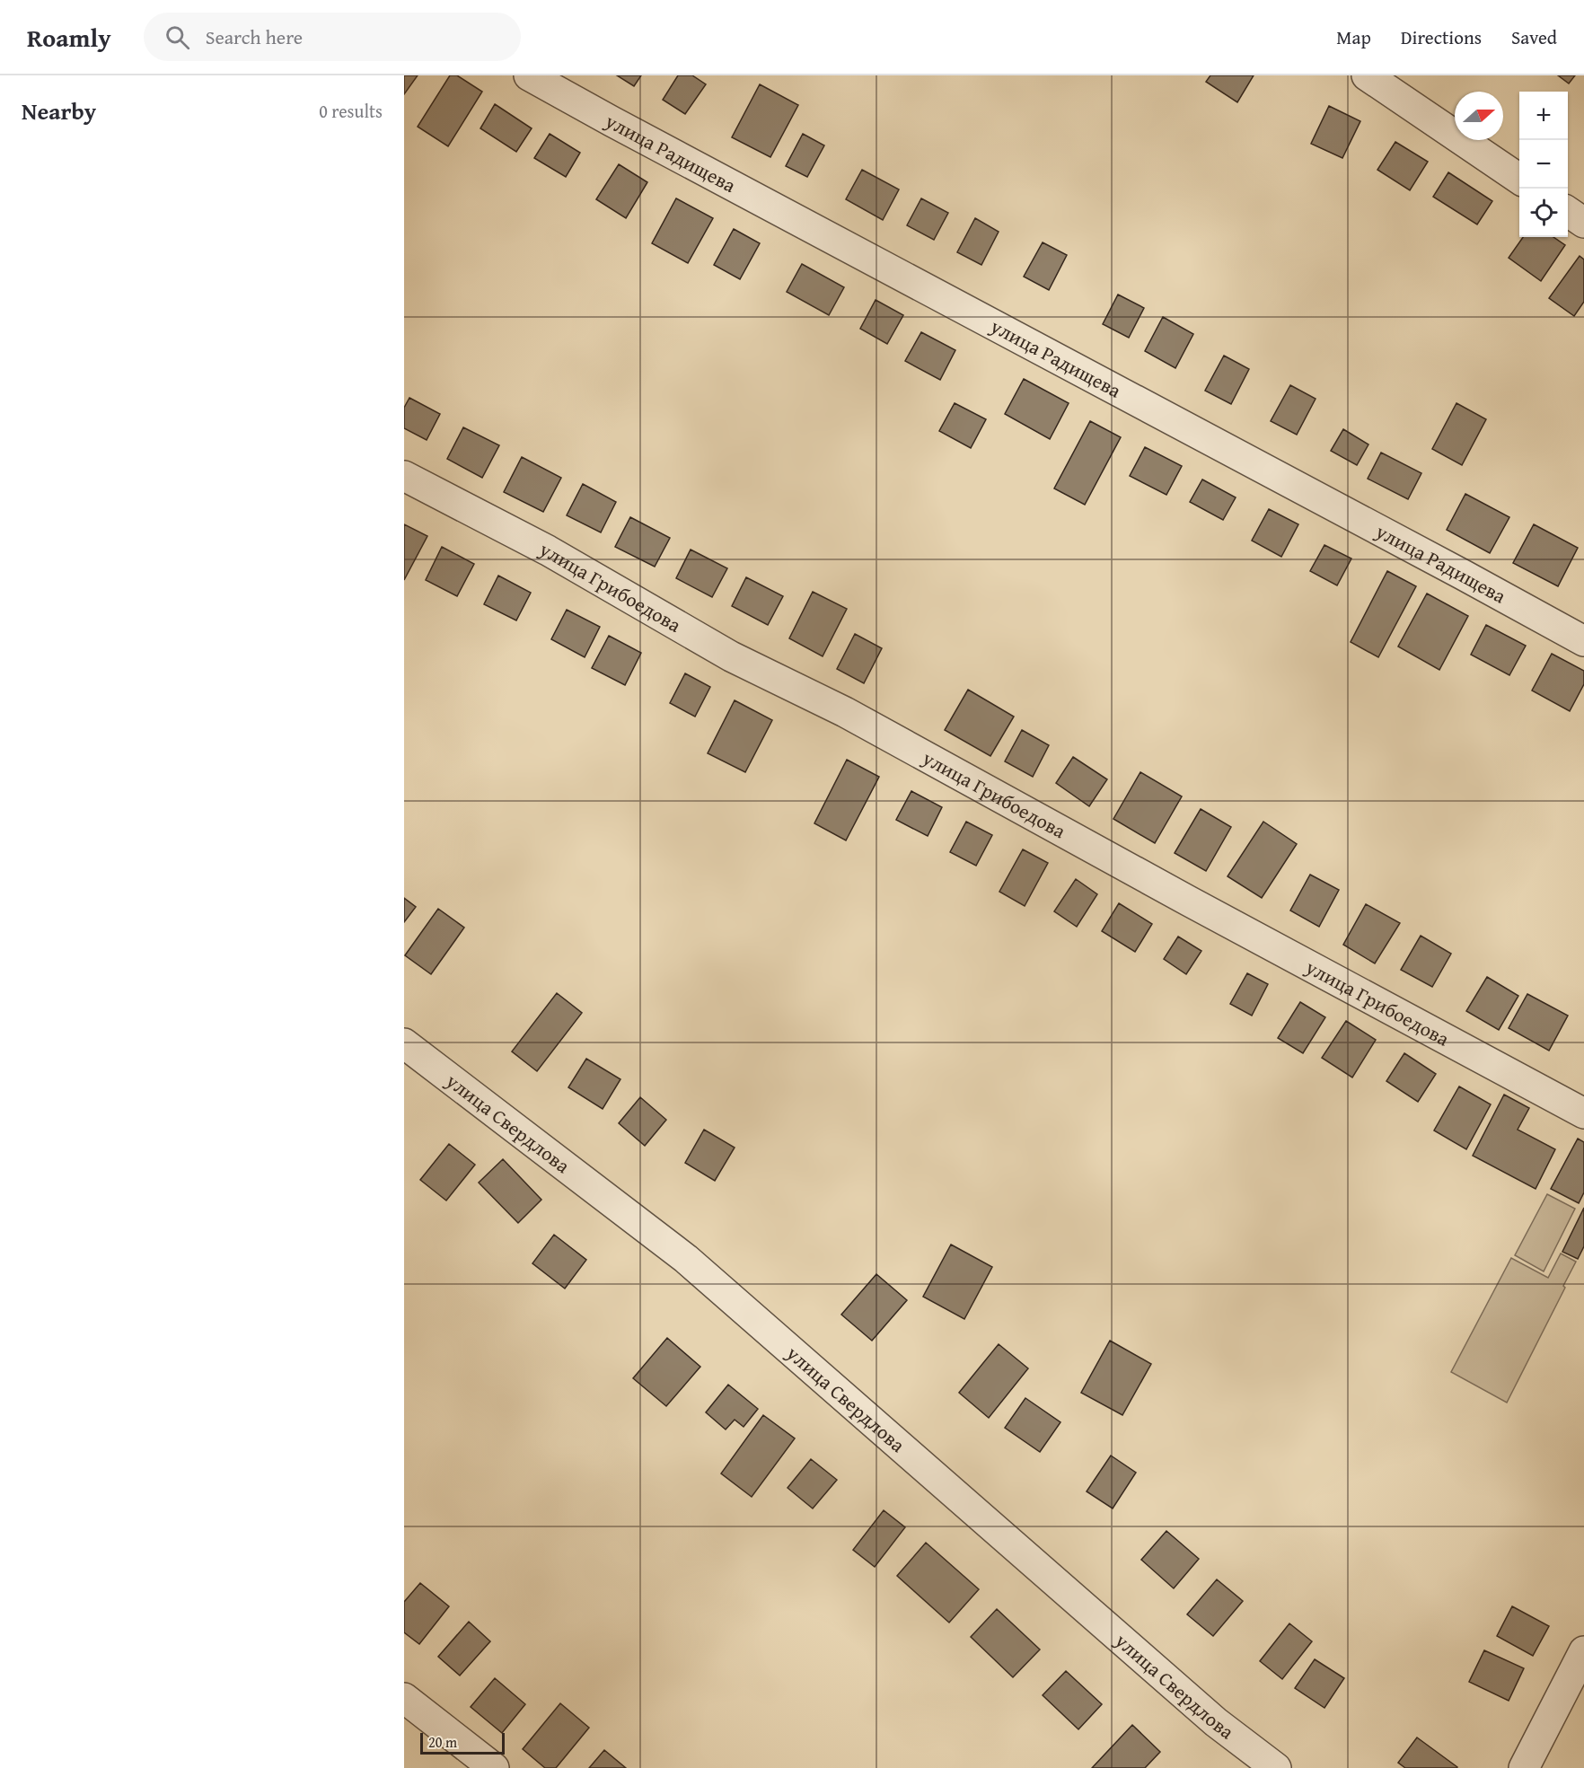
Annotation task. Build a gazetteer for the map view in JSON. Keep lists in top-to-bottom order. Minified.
{"streets":{"street":["улица Радищева","улица Грибоедова","улица Свердлова"]},"scale_bar":"20 m","north":"right","page":{"header":"Roamly","search":"Search here","nav":["Map","Directions","Saved"],"heading":["Nearby","0 results"],"map_buttons":["+","−"],"scale":"20 m"}}
